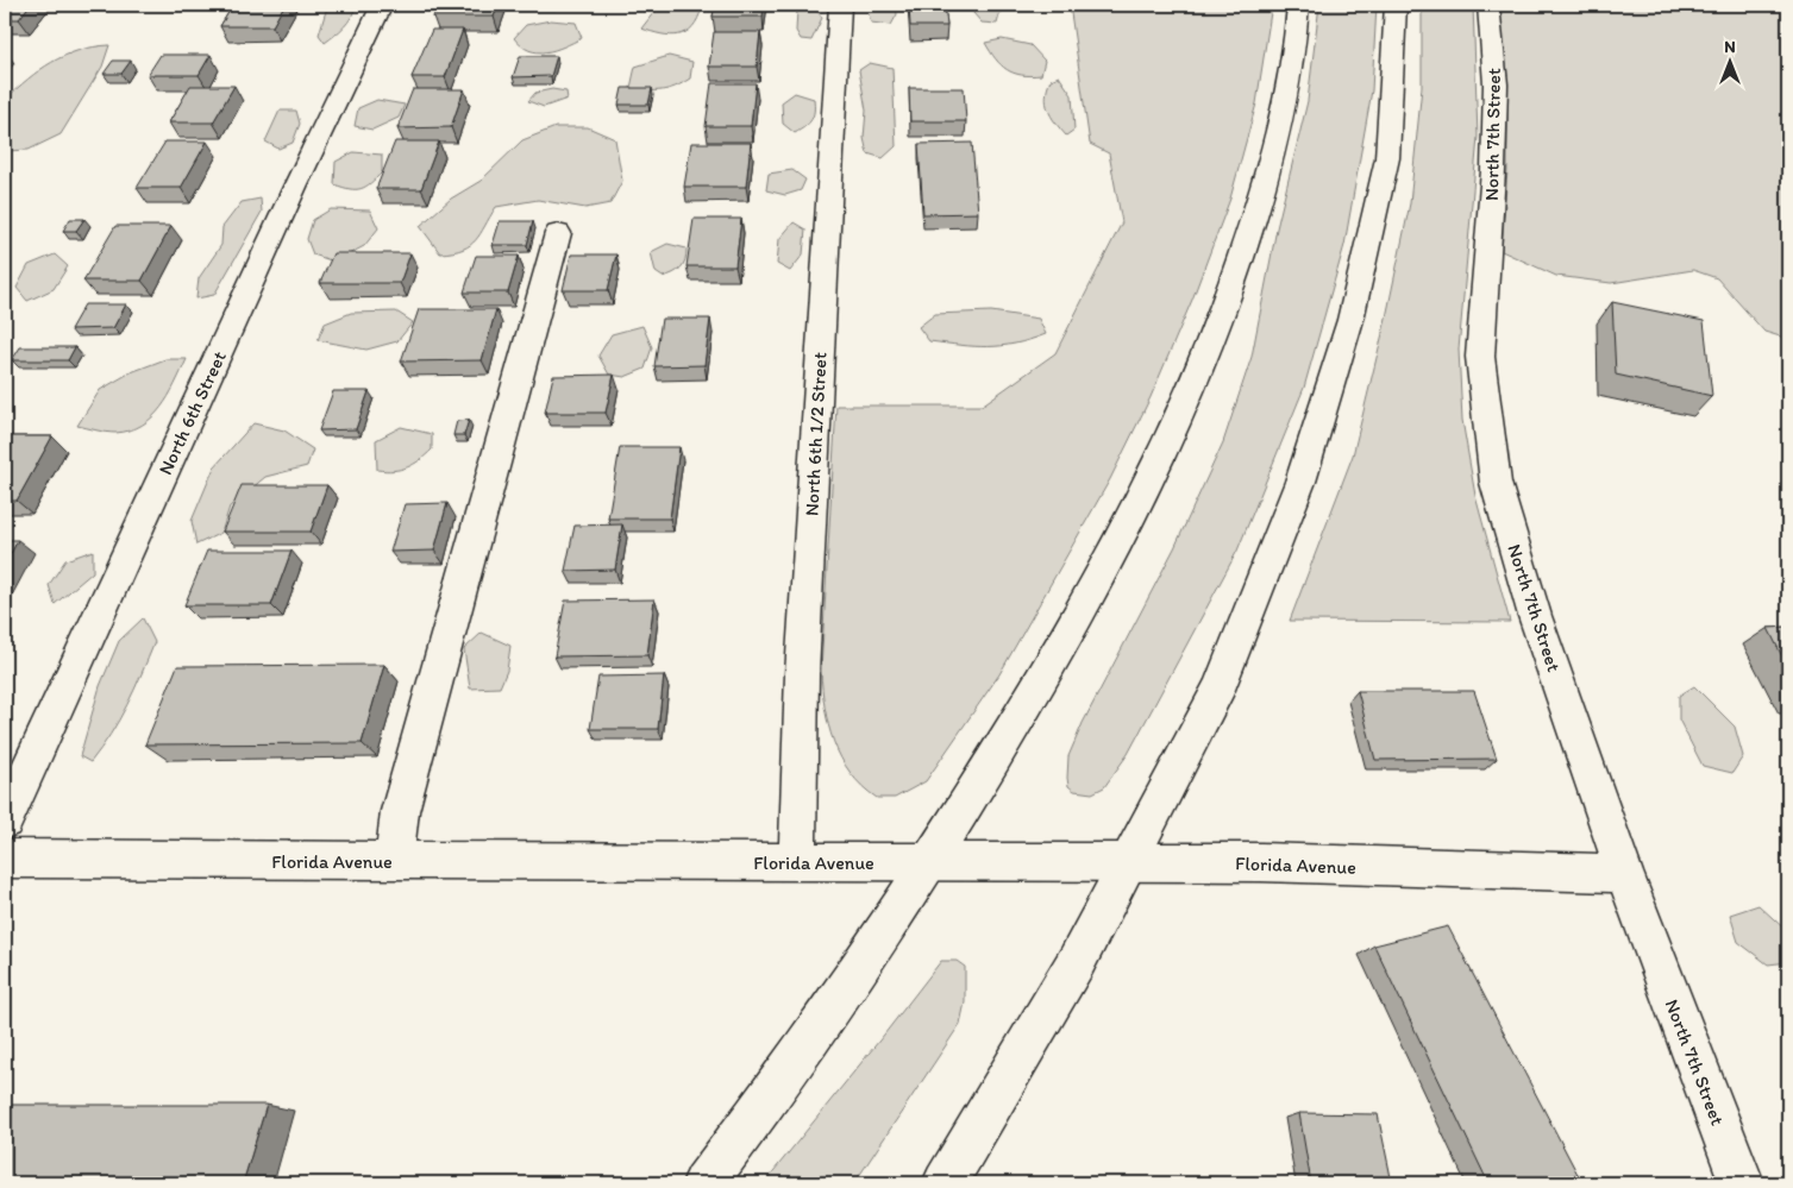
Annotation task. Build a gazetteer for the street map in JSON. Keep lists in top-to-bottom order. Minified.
{"streets":{"street":["North 7th Street","North 6th Street","North 6th 1/2 Street","Florida Avenue"]},"crossings":[["North 7th Street","Florida Avenue"],["North 6th 1/2 Street","Florida Avenue"]],"north":"top"}
